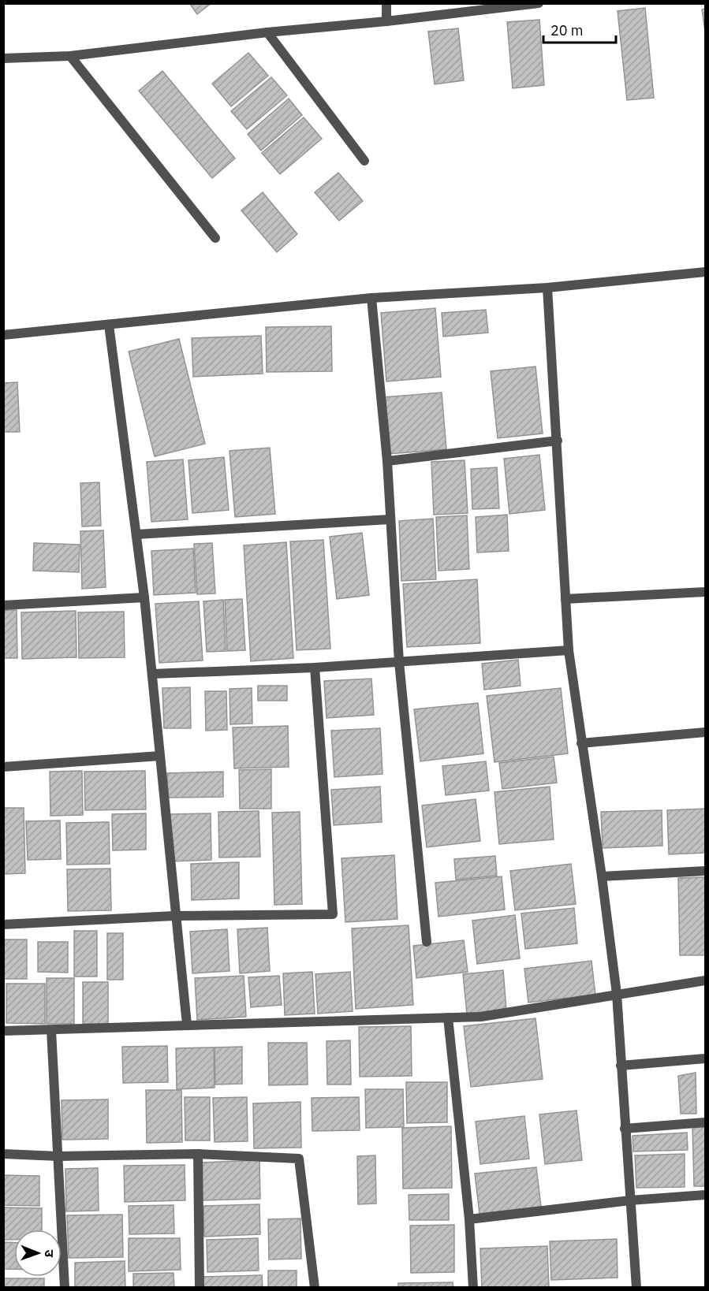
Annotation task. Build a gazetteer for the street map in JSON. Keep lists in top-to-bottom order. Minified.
{"scale_bar":"20 m","north":"right"}
